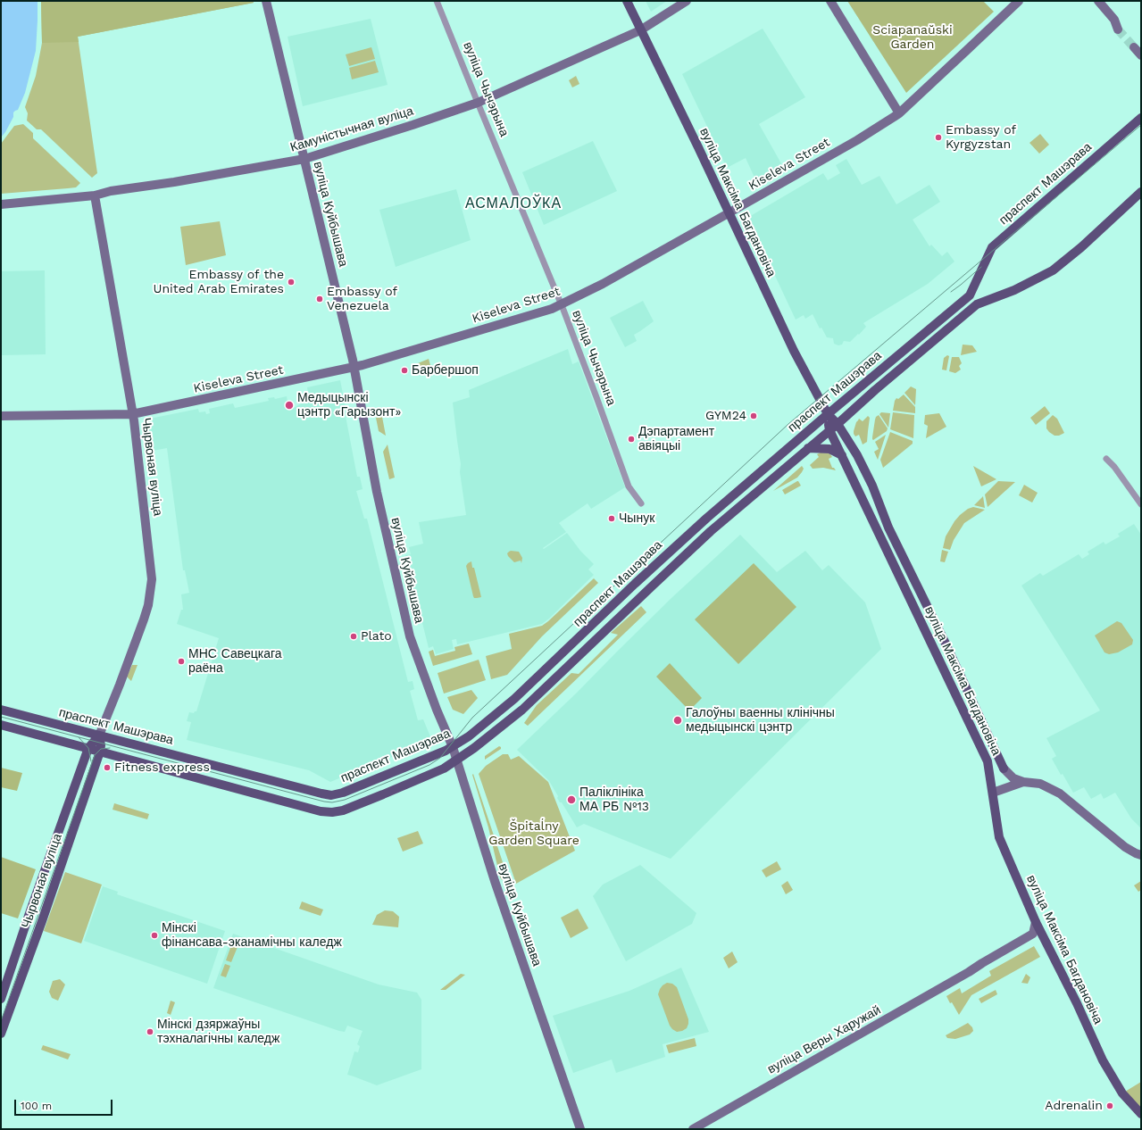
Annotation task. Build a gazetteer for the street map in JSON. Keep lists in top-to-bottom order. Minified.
{"streets":{"main road":["праспект Машэрава","вуліца Максіма Багдановіча","Чырвоная вуліца"],"street":["вуліца Чычэрына","Камуністычная вуліца","Kiseleva Street","вуліца Куйбышава","вуліца Веры Харужай"]},"crossings":[["вуліца Чычэрына","Камуністычная вуліца"],["вуліца Чычэрына","Kiseleva Street"],["Камуністычная вуліца","вуліца Максіма Багдановіча"],["Камуністычная вуліца","вуліца Куйбышава"],["Камуністычная вуліца","Чырвоная вуліца"],["Kiseleva Street","вуліца Максіма Багдановіча"],["Kiseleva Street","вуліца Куйбышава"],["Kiseleva Street","Чырвоная вуліца"],["праспект Машэрава","вуліца Максіма Багдановіча"],["праспект Машэрава","вуліца Куйбышава"],["праспект Машэрава","Чырвоная вуліца"],["вуліца Максіма Багдановіча","вуліца Веры Харужай"]],"districts":["АСМАЛОЎКА"],"parks":["Sciapanaŭski Garden","Špitaĺny Garden Square"],"places":["Embassy of Kyrgyzstan","Embassy of the United Arab Emirates","Embassy of Venezuela","Барбершоп","Медыцынскі цэнтр «Гарызонт»","GYM24","Дэпартамент авіяцыі","Чынук","Plato","МНС Савецкага раёна","Галоўны ваенны клінічны медыцынскі цэнтр","Fitness express","Паліклініка МА РБ №13","Мінскі фінансава-эканамічны каледж","Мінскі дзяржаўны тэхналагічны каледж","Adrenalin"],"scale_bar":"100 m"}
